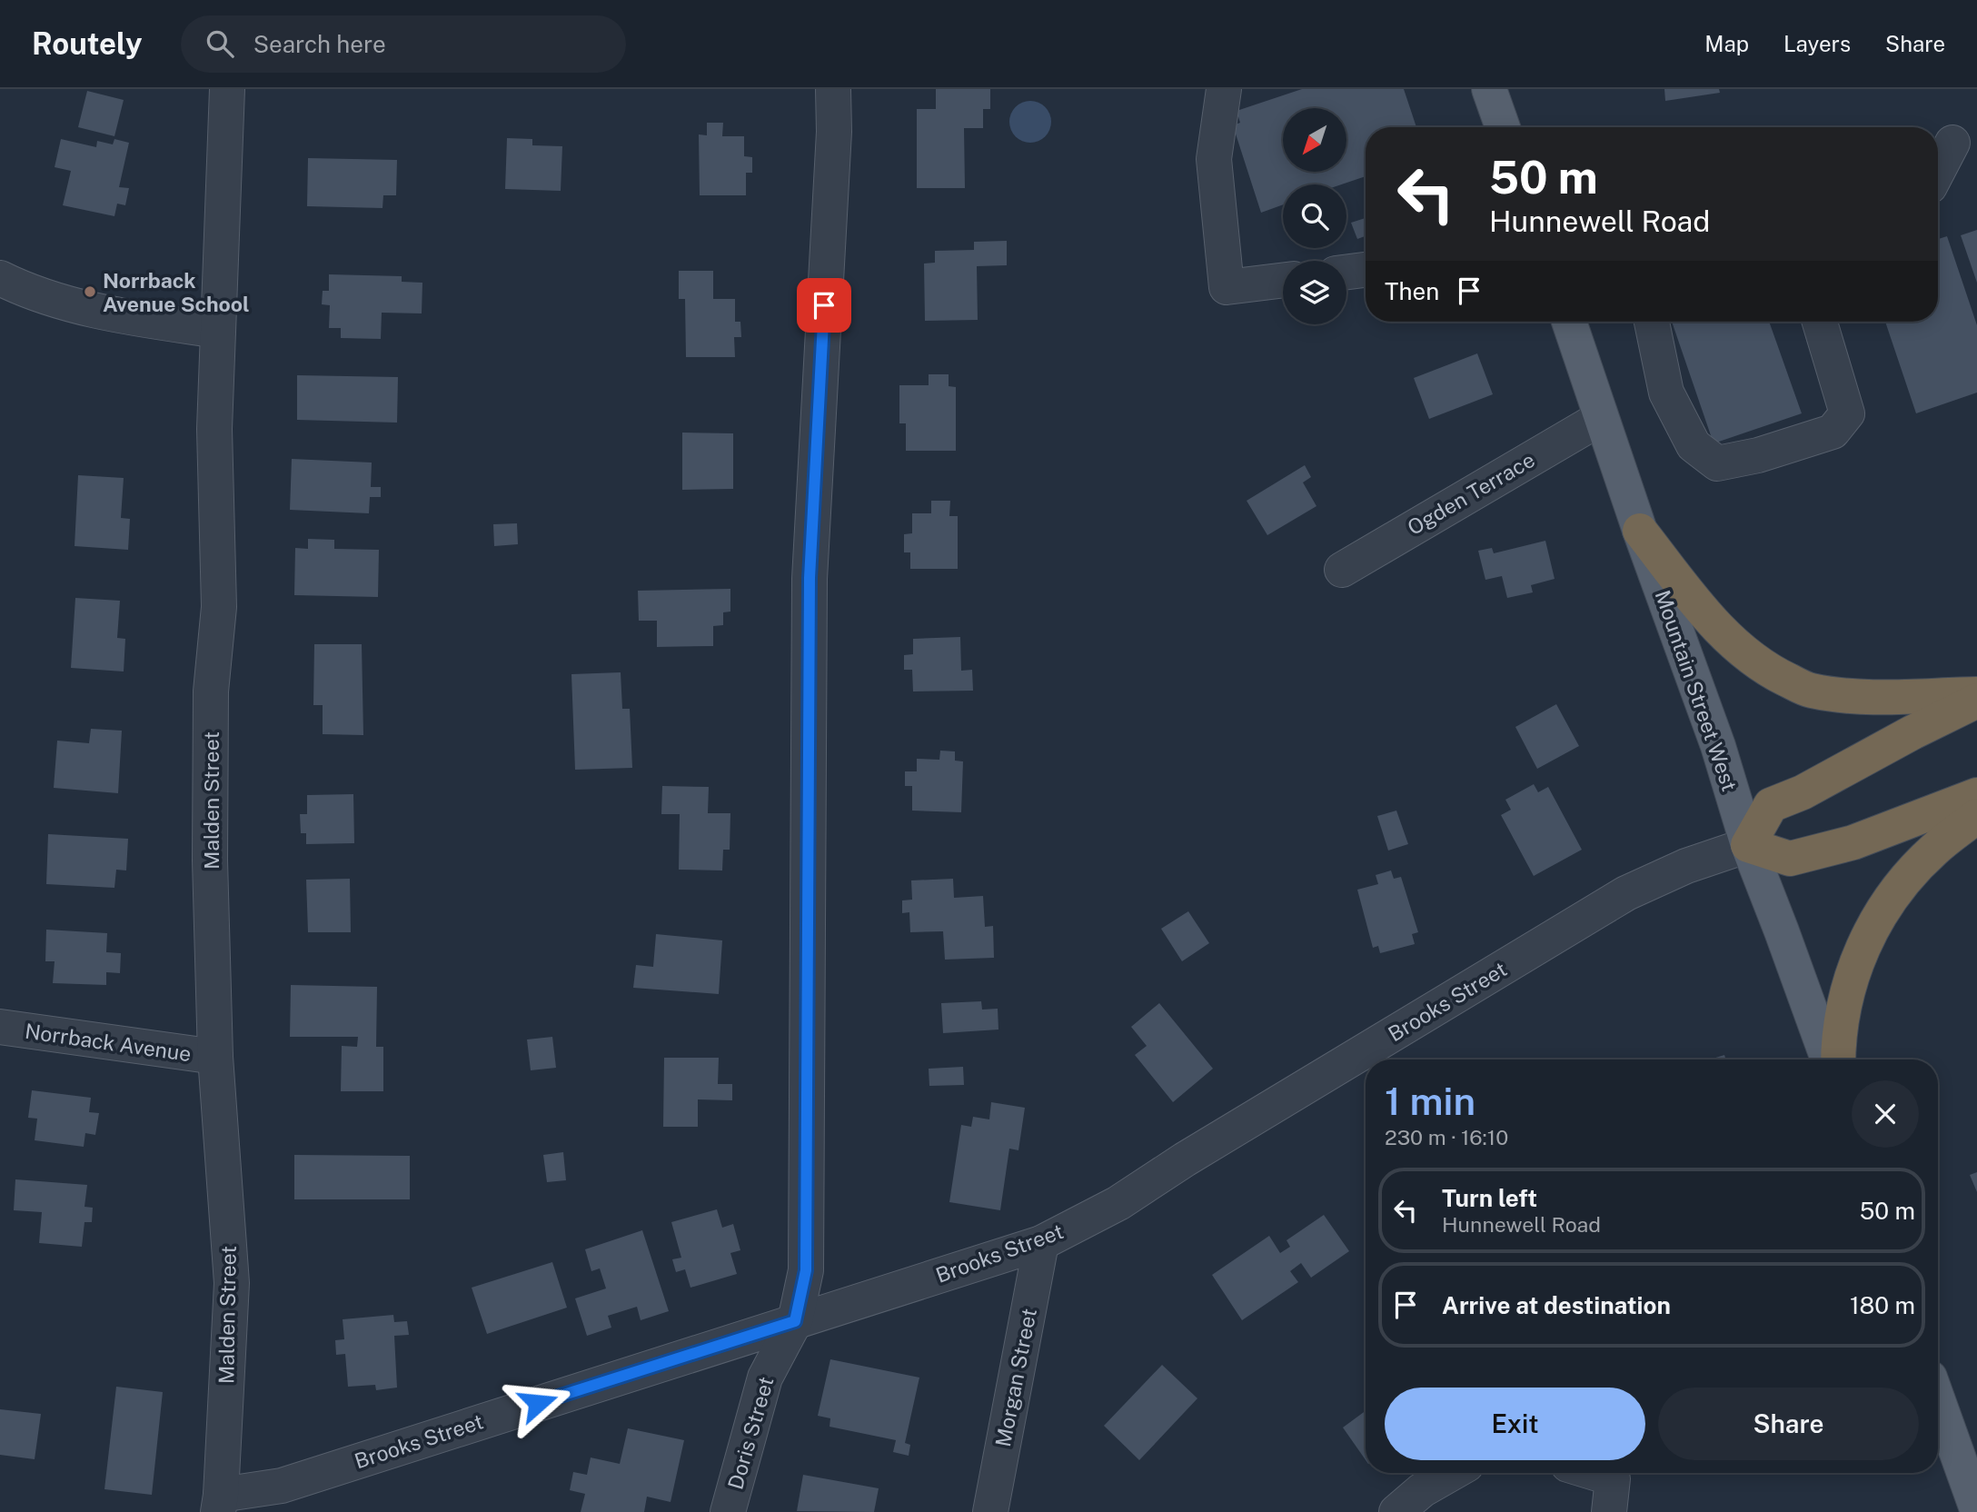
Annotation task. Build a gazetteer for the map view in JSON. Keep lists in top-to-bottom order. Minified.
{"streets":{"main road":["Mountain Street West"],"street":["Ogden Terrace","Malden Street","Brooks Street","Norrback Avenue","Morgan Street","Doris Street"]},"crossings":[["Ogden Terrace","Mountain Street West"],["Mountain Street West","Brooks Street"],["Malden Street","Brooks Street"],["Malden Street","Norrback Avenue"],["Brooks Street","Morgan Street"],["Brooks Street","Doris Street"]],"places":["Norrback Avenue School"],"north":"bottom left","page":{"header":"Routely","search":"Search here","nav":["Map","Layers","Share"],"turn":["50 m","Hunnewell Road"],"then":"Then","heading":["1 min","230 m · 16:10"],"list":[{"name":"Turn left","note":"Hunnewell Road","value":"50 m"},{"name":"Arrive at destination","value":"180 m"}],"buttons":["Exit","Share"]}}
